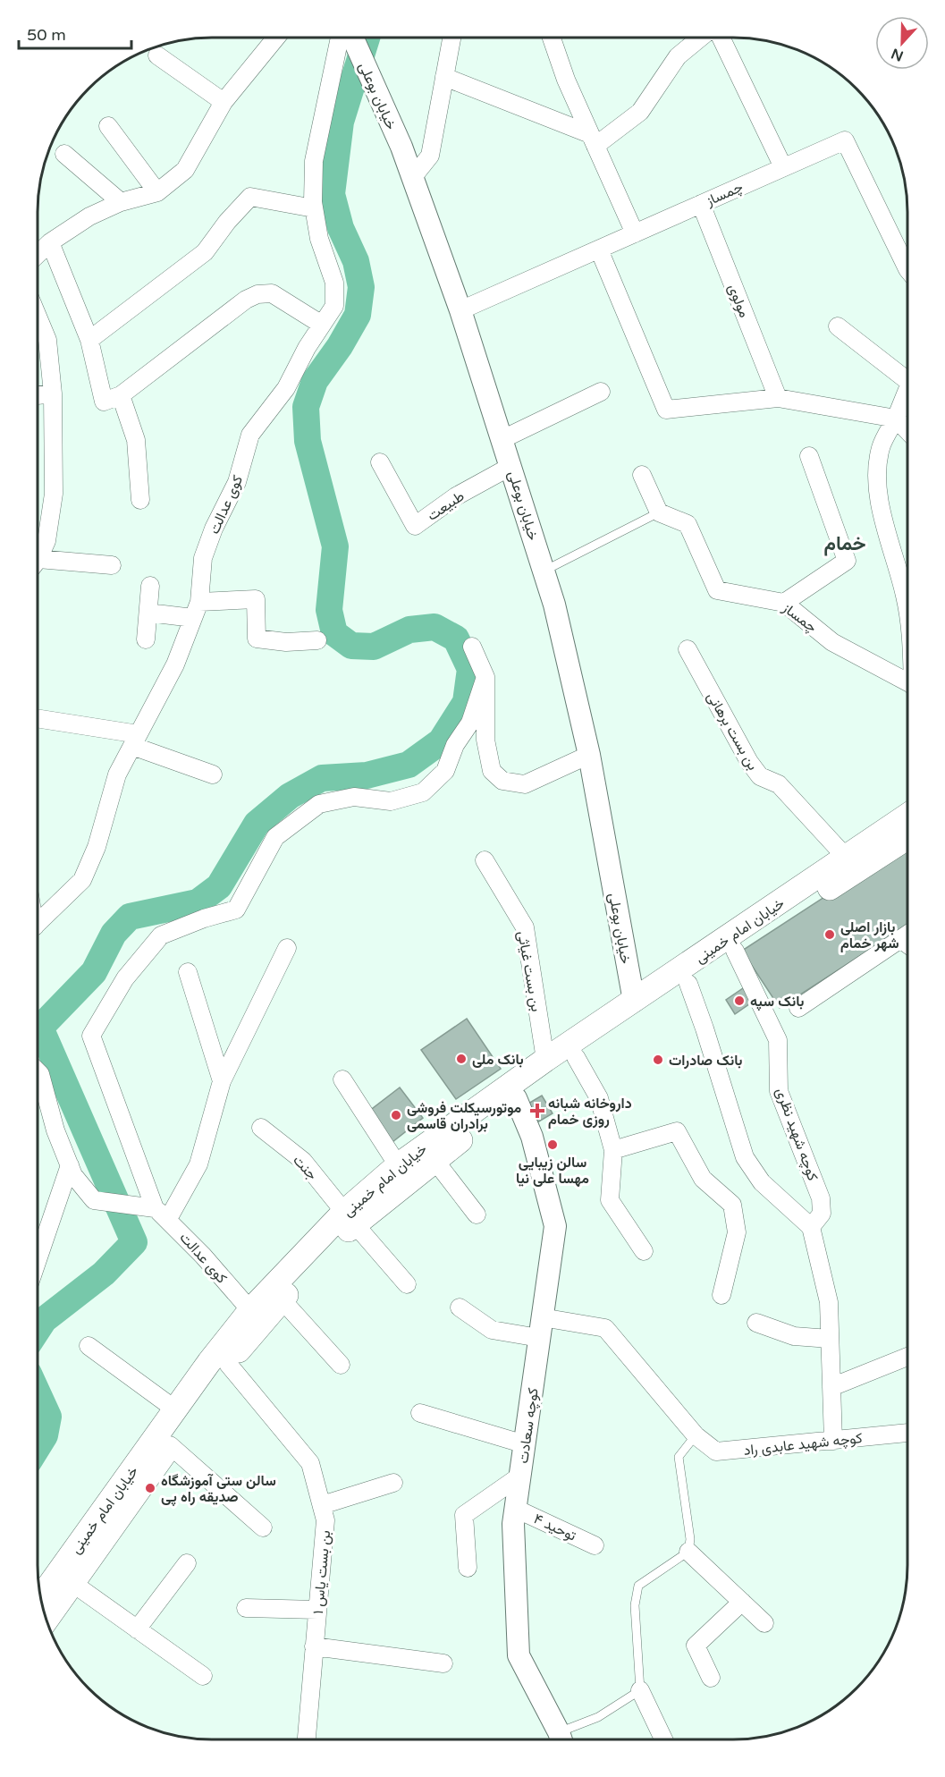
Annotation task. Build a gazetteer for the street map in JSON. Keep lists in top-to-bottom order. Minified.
{"streets":{"main road":["خیابان امام خمینی"],"street":["خیابان بوعلی","چمساز","مولوی","کوی عدالت","طبيعت","بن بست برهانی","بن بست غیاثی","کوچه شهید نظری","جنت","کوچه سعادت","کوچه شهید عابدی راد","توحید ۴","بن بست یاس ۱"]},"crossings":[["خیابان بوعلی","چمساز"],["خیابان بوعلی","طبيعت"],["خیابان بوعلی","خیابان امام خمینی"],["چمساز","مولوی"],["کوی عدالت","خیابان امام خمینی"],["بن بست برهانی","خیابان امام خمینی"],["خیابان امام خمینی","بن بست غیاثی"],["خیابان امام خمینی","کوچه شهید نظری"],["خیابان امام خمینی","جنت"],["خیابان امام خمینی","کوچه سعادت"],["خیابان امام خمینی","بن بست یاس ۱"],["کوچه سعادت","کوچه شهید عابدی راد"],["کوچه سعادت","توحید ۴"]],"districts":["خمام"],"places":{"other":["بازار اصلی شهر خمام","بانک سپه","بانک ملی","بانک صادرات","موتورسیکلت فروشی برادران قاسمی","سالن زیبایی مهسا علی نیا","سالن ستی آموزشگاه صدیقه راه پی"],"health":["داروخانه شبانه روزی خمام"]},"scale_bar":"50 m","north":"bottom"}
